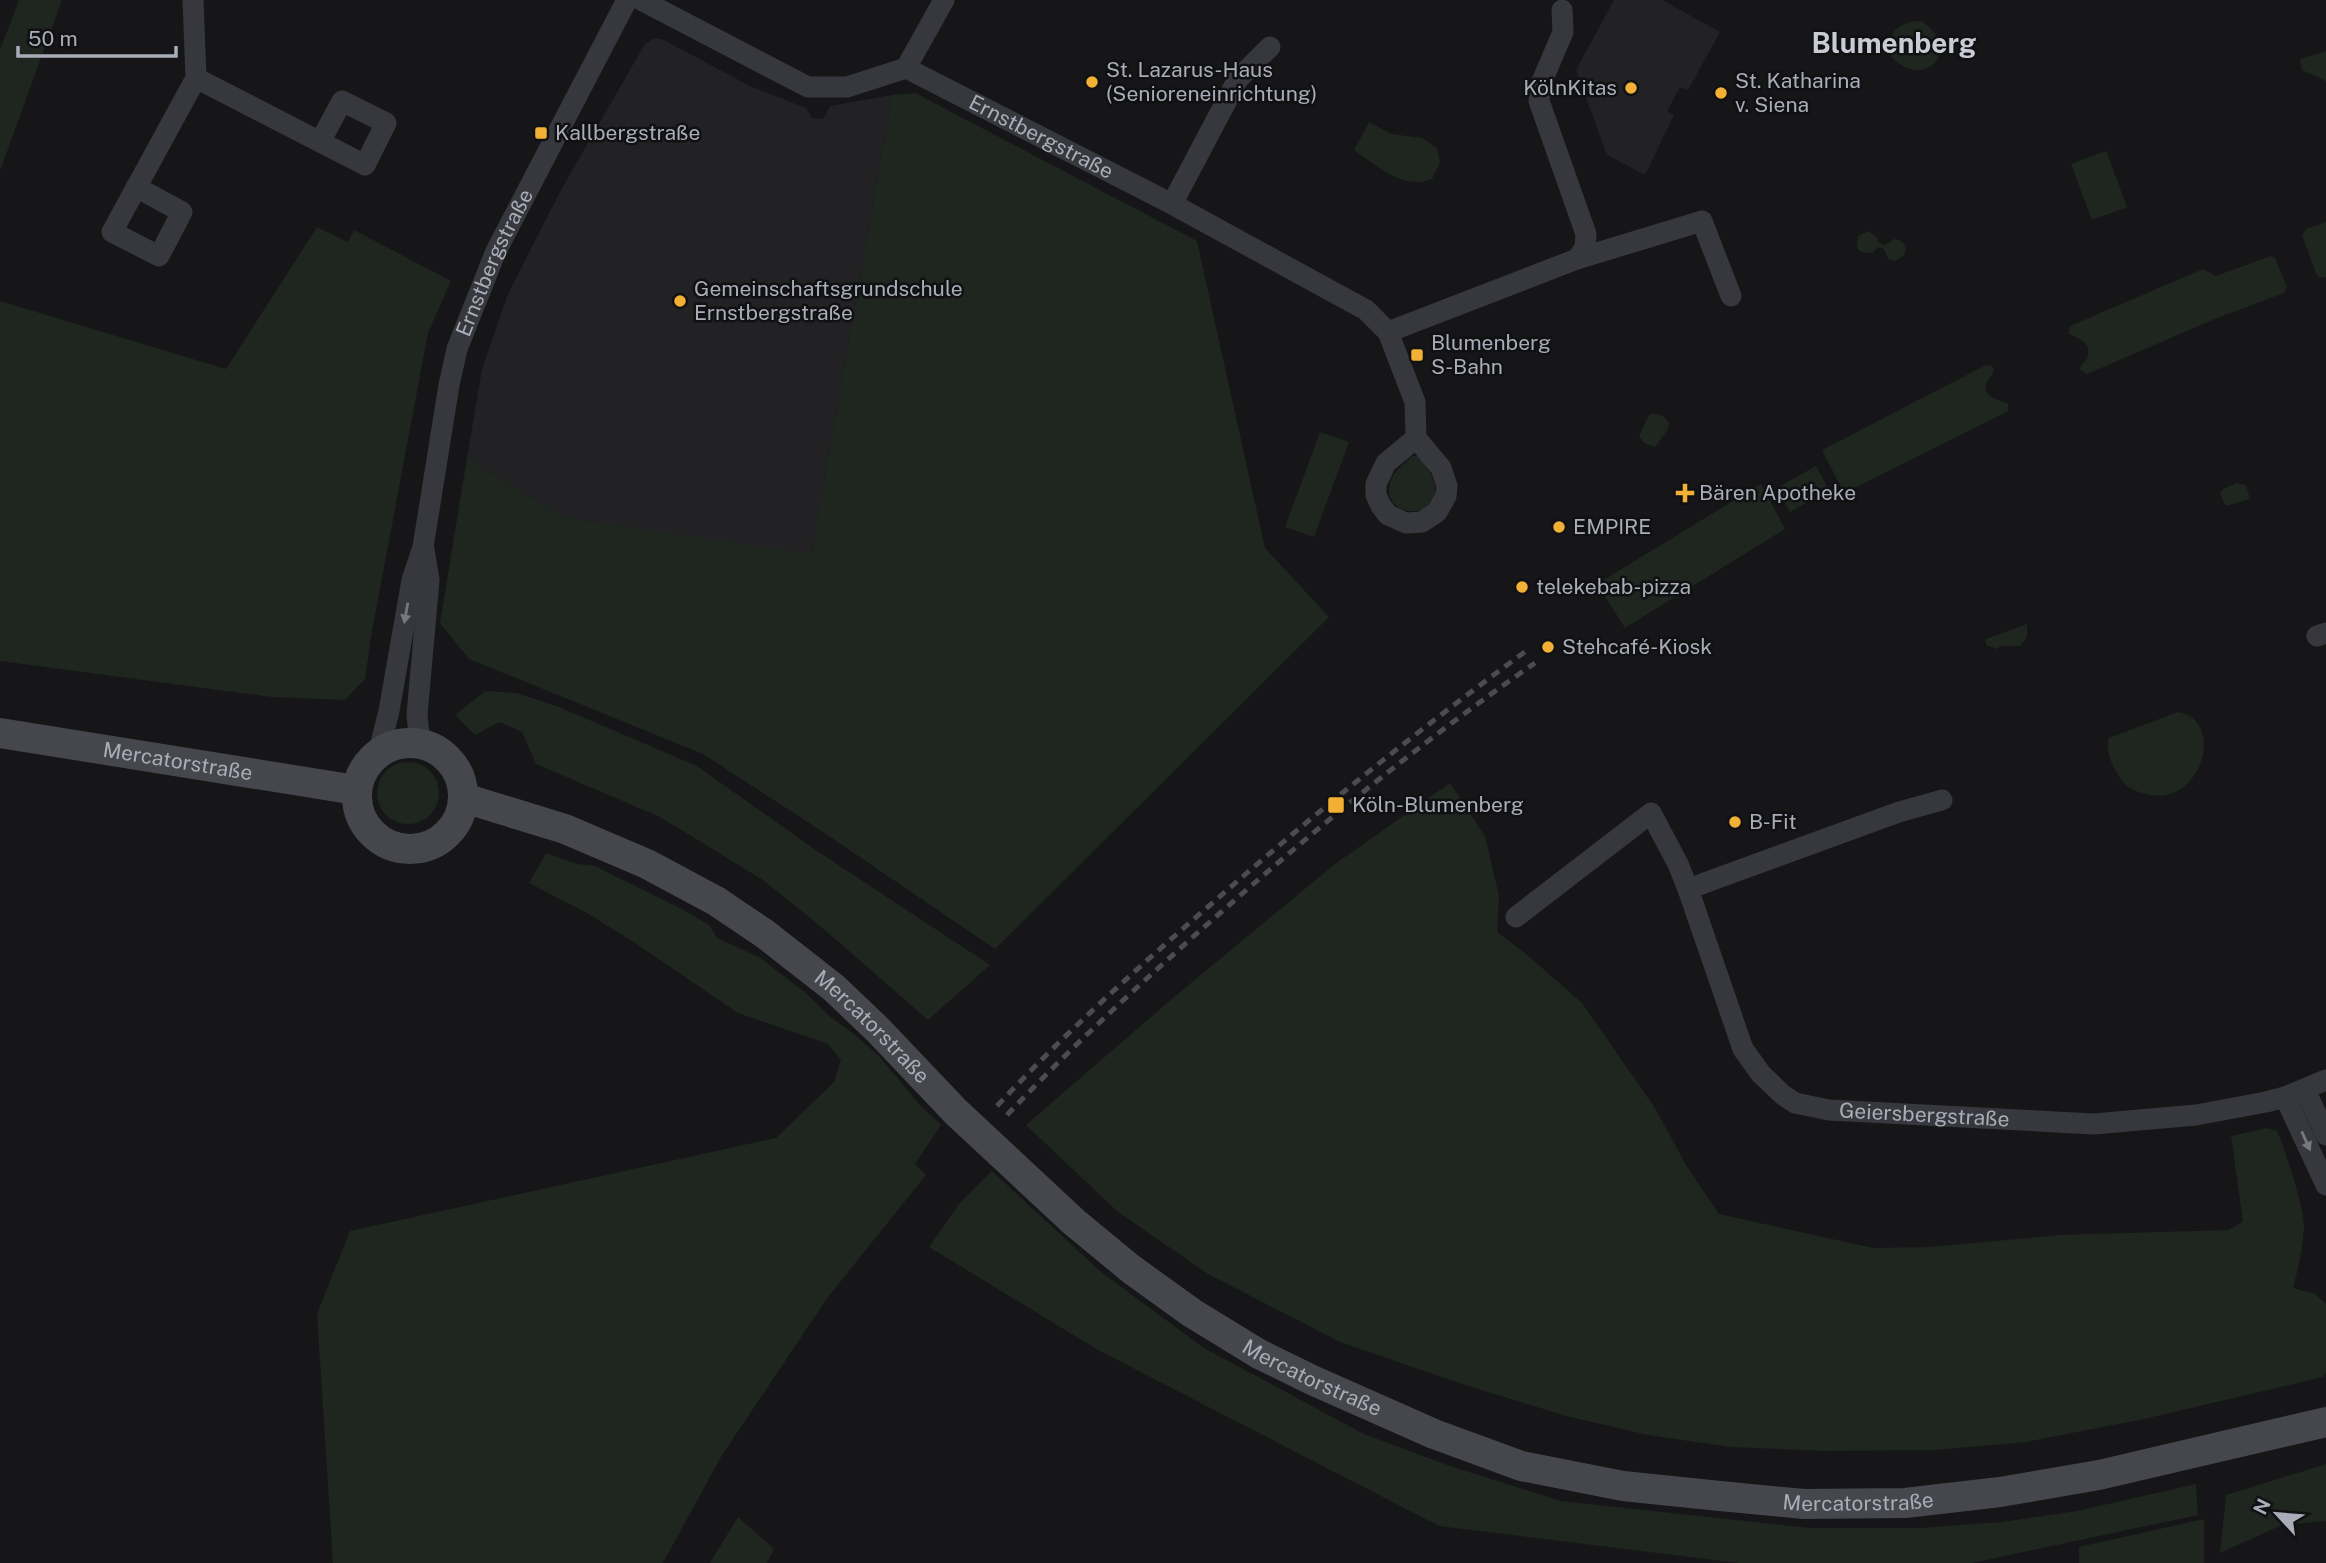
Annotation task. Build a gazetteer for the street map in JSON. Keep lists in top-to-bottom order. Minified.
{"streets":{"main road":["Mercatorstraße"],"street":["Ernstbergstraße","Geiersbergstraße"]},"crossings":[["Ernstbergstraße","Mercatorstraße"]],"districts":["Blumenberg"],"places":{"other":["St. Lazarus-Haus (Senioreneinrichtung)","KölnKitas","St. Katharina v. Siena","Gemeinschaftsgrundschule Ernstbergstraße","EMPIRE","telekebab-pizza","Stehcafé-Kiosk","B-Fit"],"transit":["Kallbergstraße","Blumenberg S-Bahn","Köln-Blumenberg"],"health":["Bären Apotheke"]},"scale_bar":"50 m","north":"top left"}
